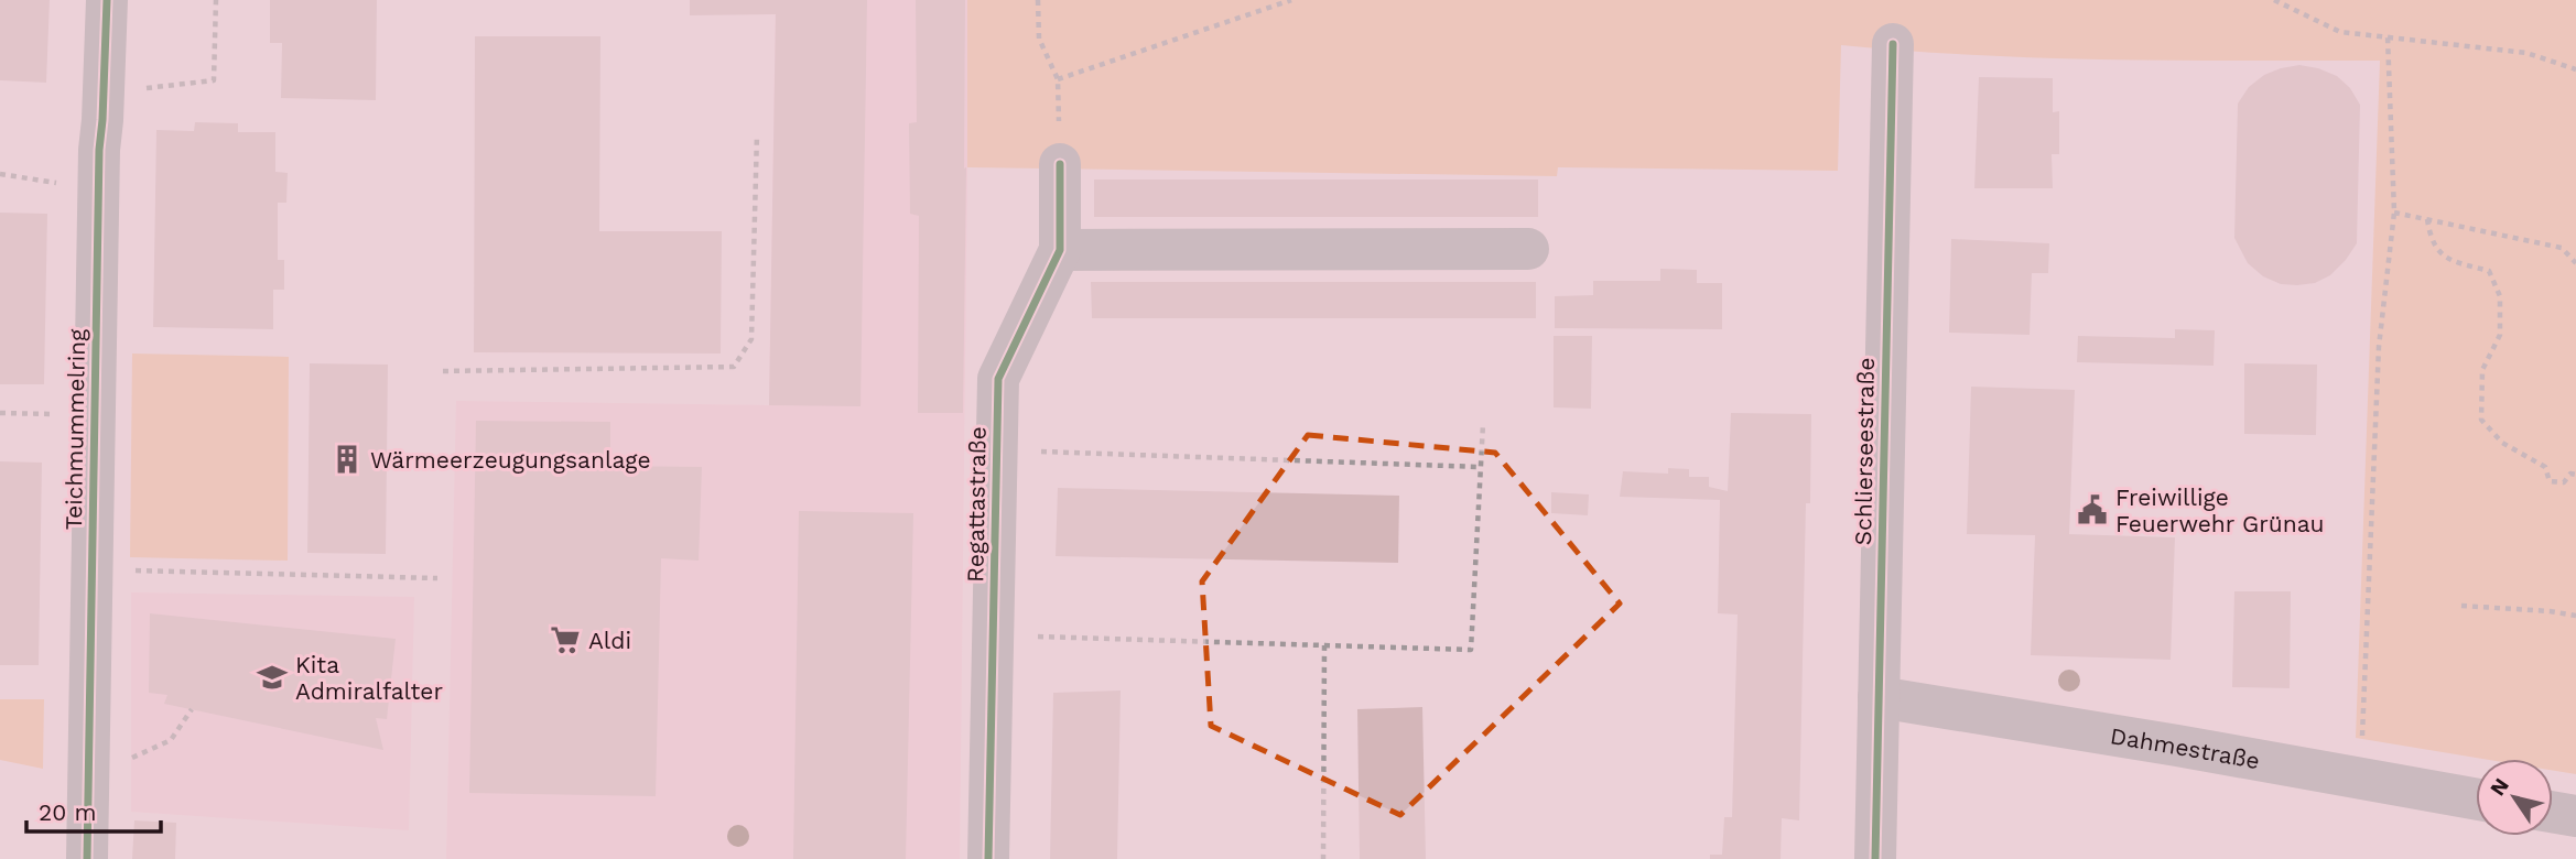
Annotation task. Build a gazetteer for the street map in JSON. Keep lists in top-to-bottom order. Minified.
{"streets":{"street":["Teichmummelring","Schlierseestraße","Regattastraße","Dahmestraße"]},"crossings":[["Schlierseestraße","Dahmestraße"]],"places":{"building":["Wärmeerzeugungsanlage"],"public building":["Freiwillige Feuerwehr Grünau"],"supermarket":["Aldi"],"school or university":["Kita Admiralfalter"]},"scale_bar":"20 m","north":"top left"}
